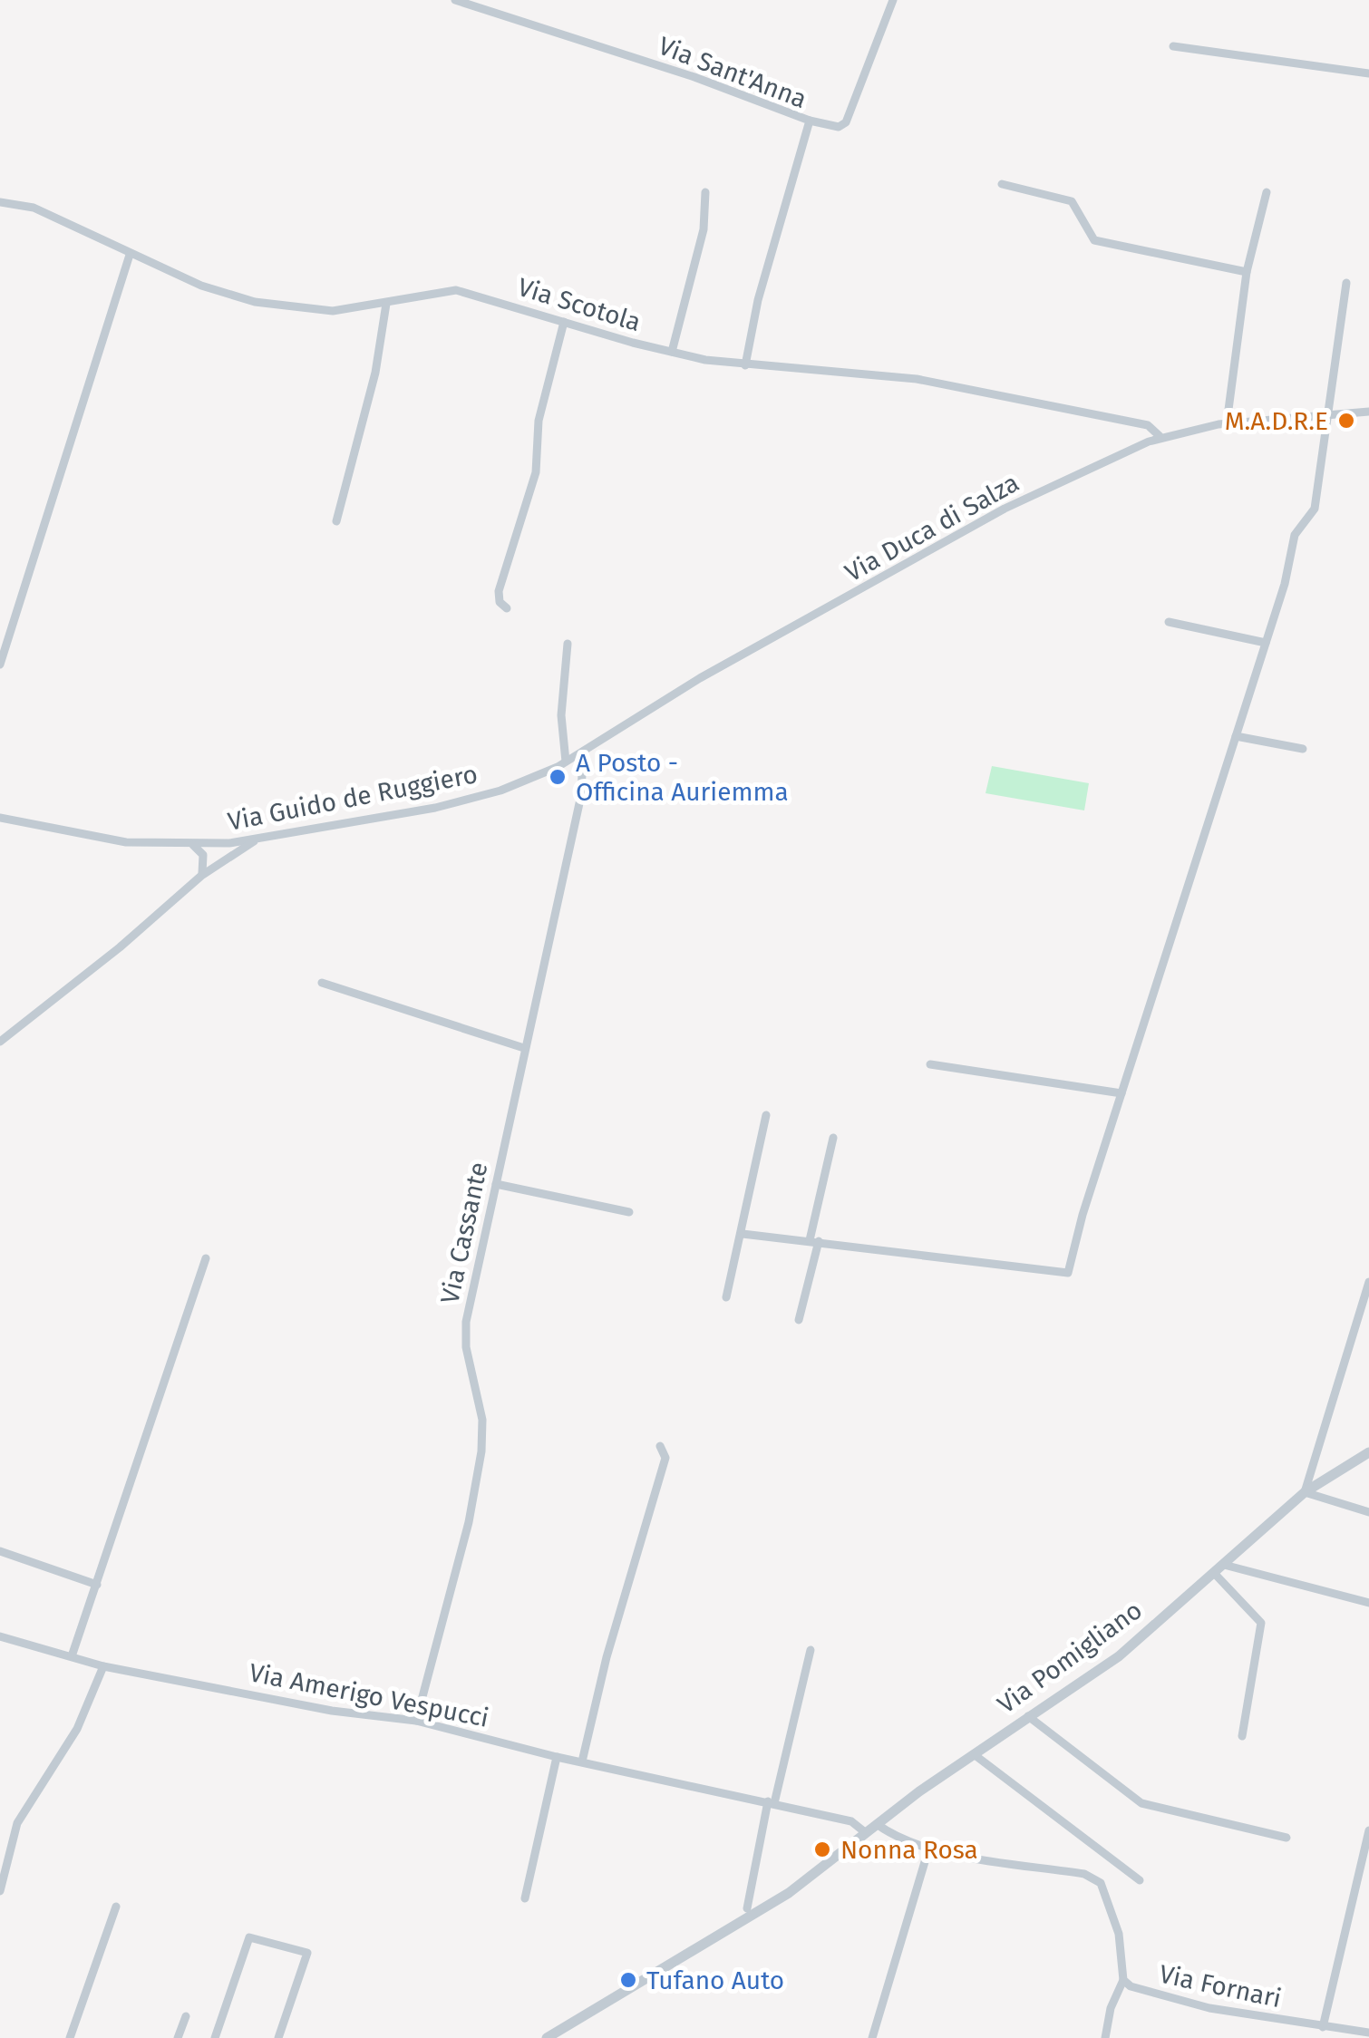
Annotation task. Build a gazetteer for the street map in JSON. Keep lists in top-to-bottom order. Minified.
{"streets":{"street":["Via Sant'Anna","Via Scotola","Via Duca di Salza","Via Guido de Ruggiero","Via Cassante","Via Pomigliano","Via Amerigo Vespucci","Via Fornari"]},"crossings":[["Via Sant'Anna","Via Scotola"],["Via Scotola","Via Duca di Salza"],["Via Duca di Salza","Via Guido de Ruggiero"],["Via Duca di Salza","Via Cassante"],["Via Cassante","Via Amerigo Vespucci"],["Via Pomigliano","Via Amerigo Vespucci"],["Via Pomigliano","Via Fornari"]],"places":["M.A.D.R.E","A Posto - Officina Auriemma","Nonna Rosa","Tufano Auto"]}
